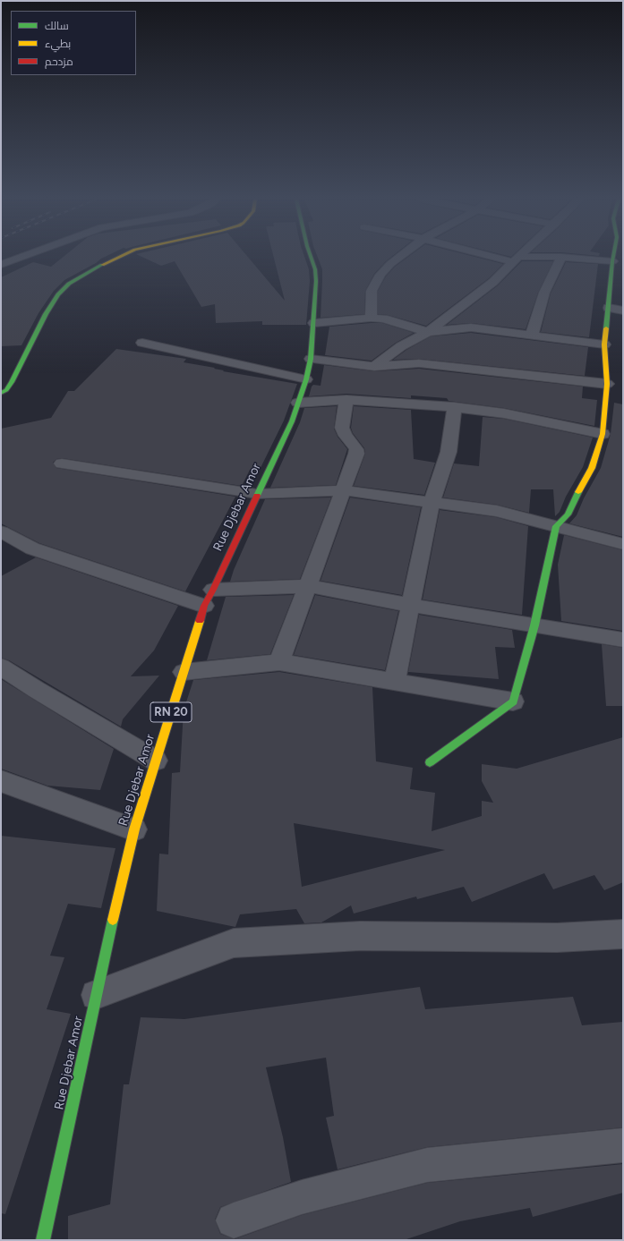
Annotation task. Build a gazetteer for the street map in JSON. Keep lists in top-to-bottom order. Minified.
{"streets":{"street":["Rue Djebar Amor","RN 20"]},"legend":["سالك","بطيء","مزدحم"]}
